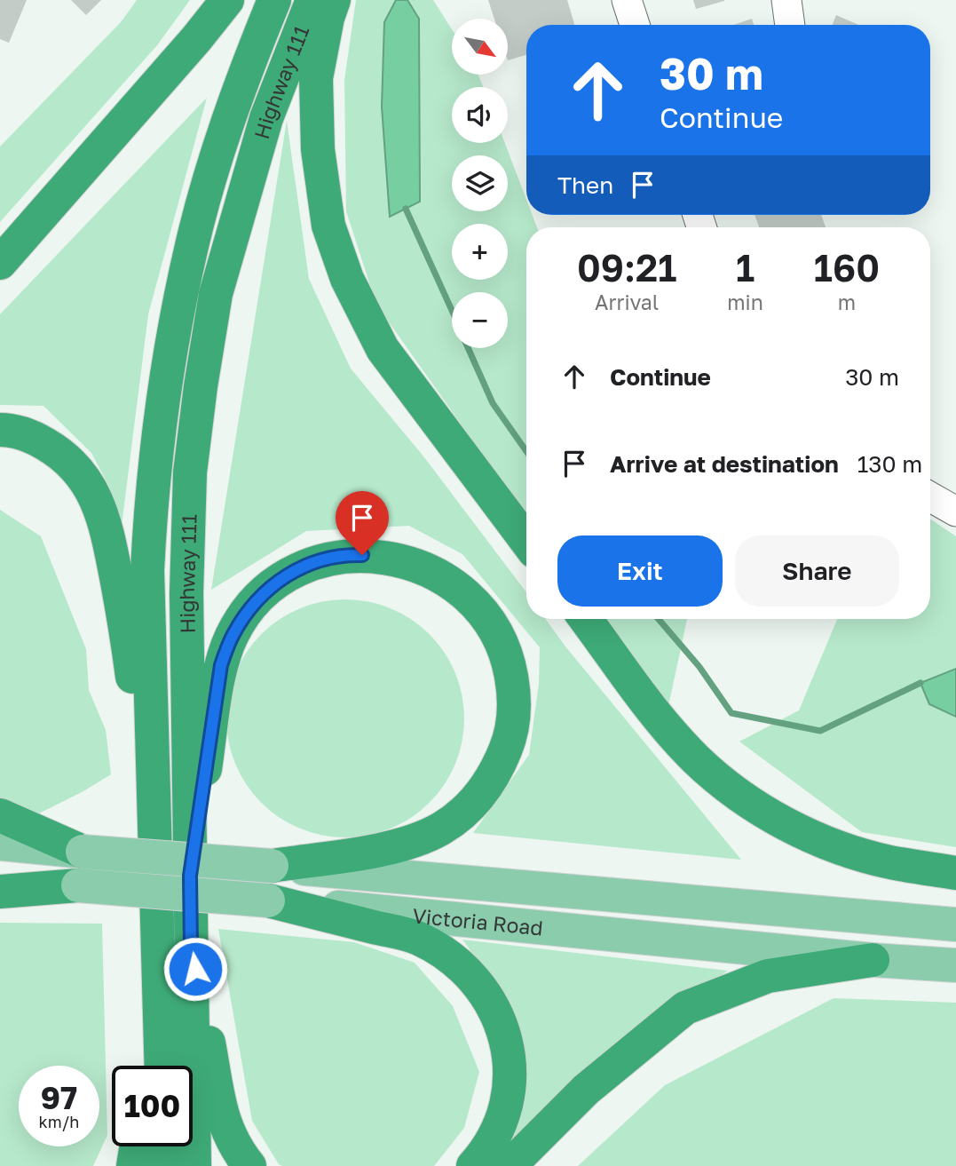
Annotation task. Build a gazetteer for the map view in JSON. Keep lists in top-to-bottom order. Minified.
{"streets":{"highway":["Highway 111"],"main road":["Victoria Road"]},"north":"bottom right","page":{"map_buttons":["+","−"],"turn":["30 m","Continue"],"then":"Then","eta":["09:21","Arrival","1","min","160","m"],"list":[{"name":"Continue","value":"30 m"},{"name":"Arrive at destination","value":"130 m"}],"buttons":["Exit","Share"],"speed":"97 km/h","limit":"100"}}
